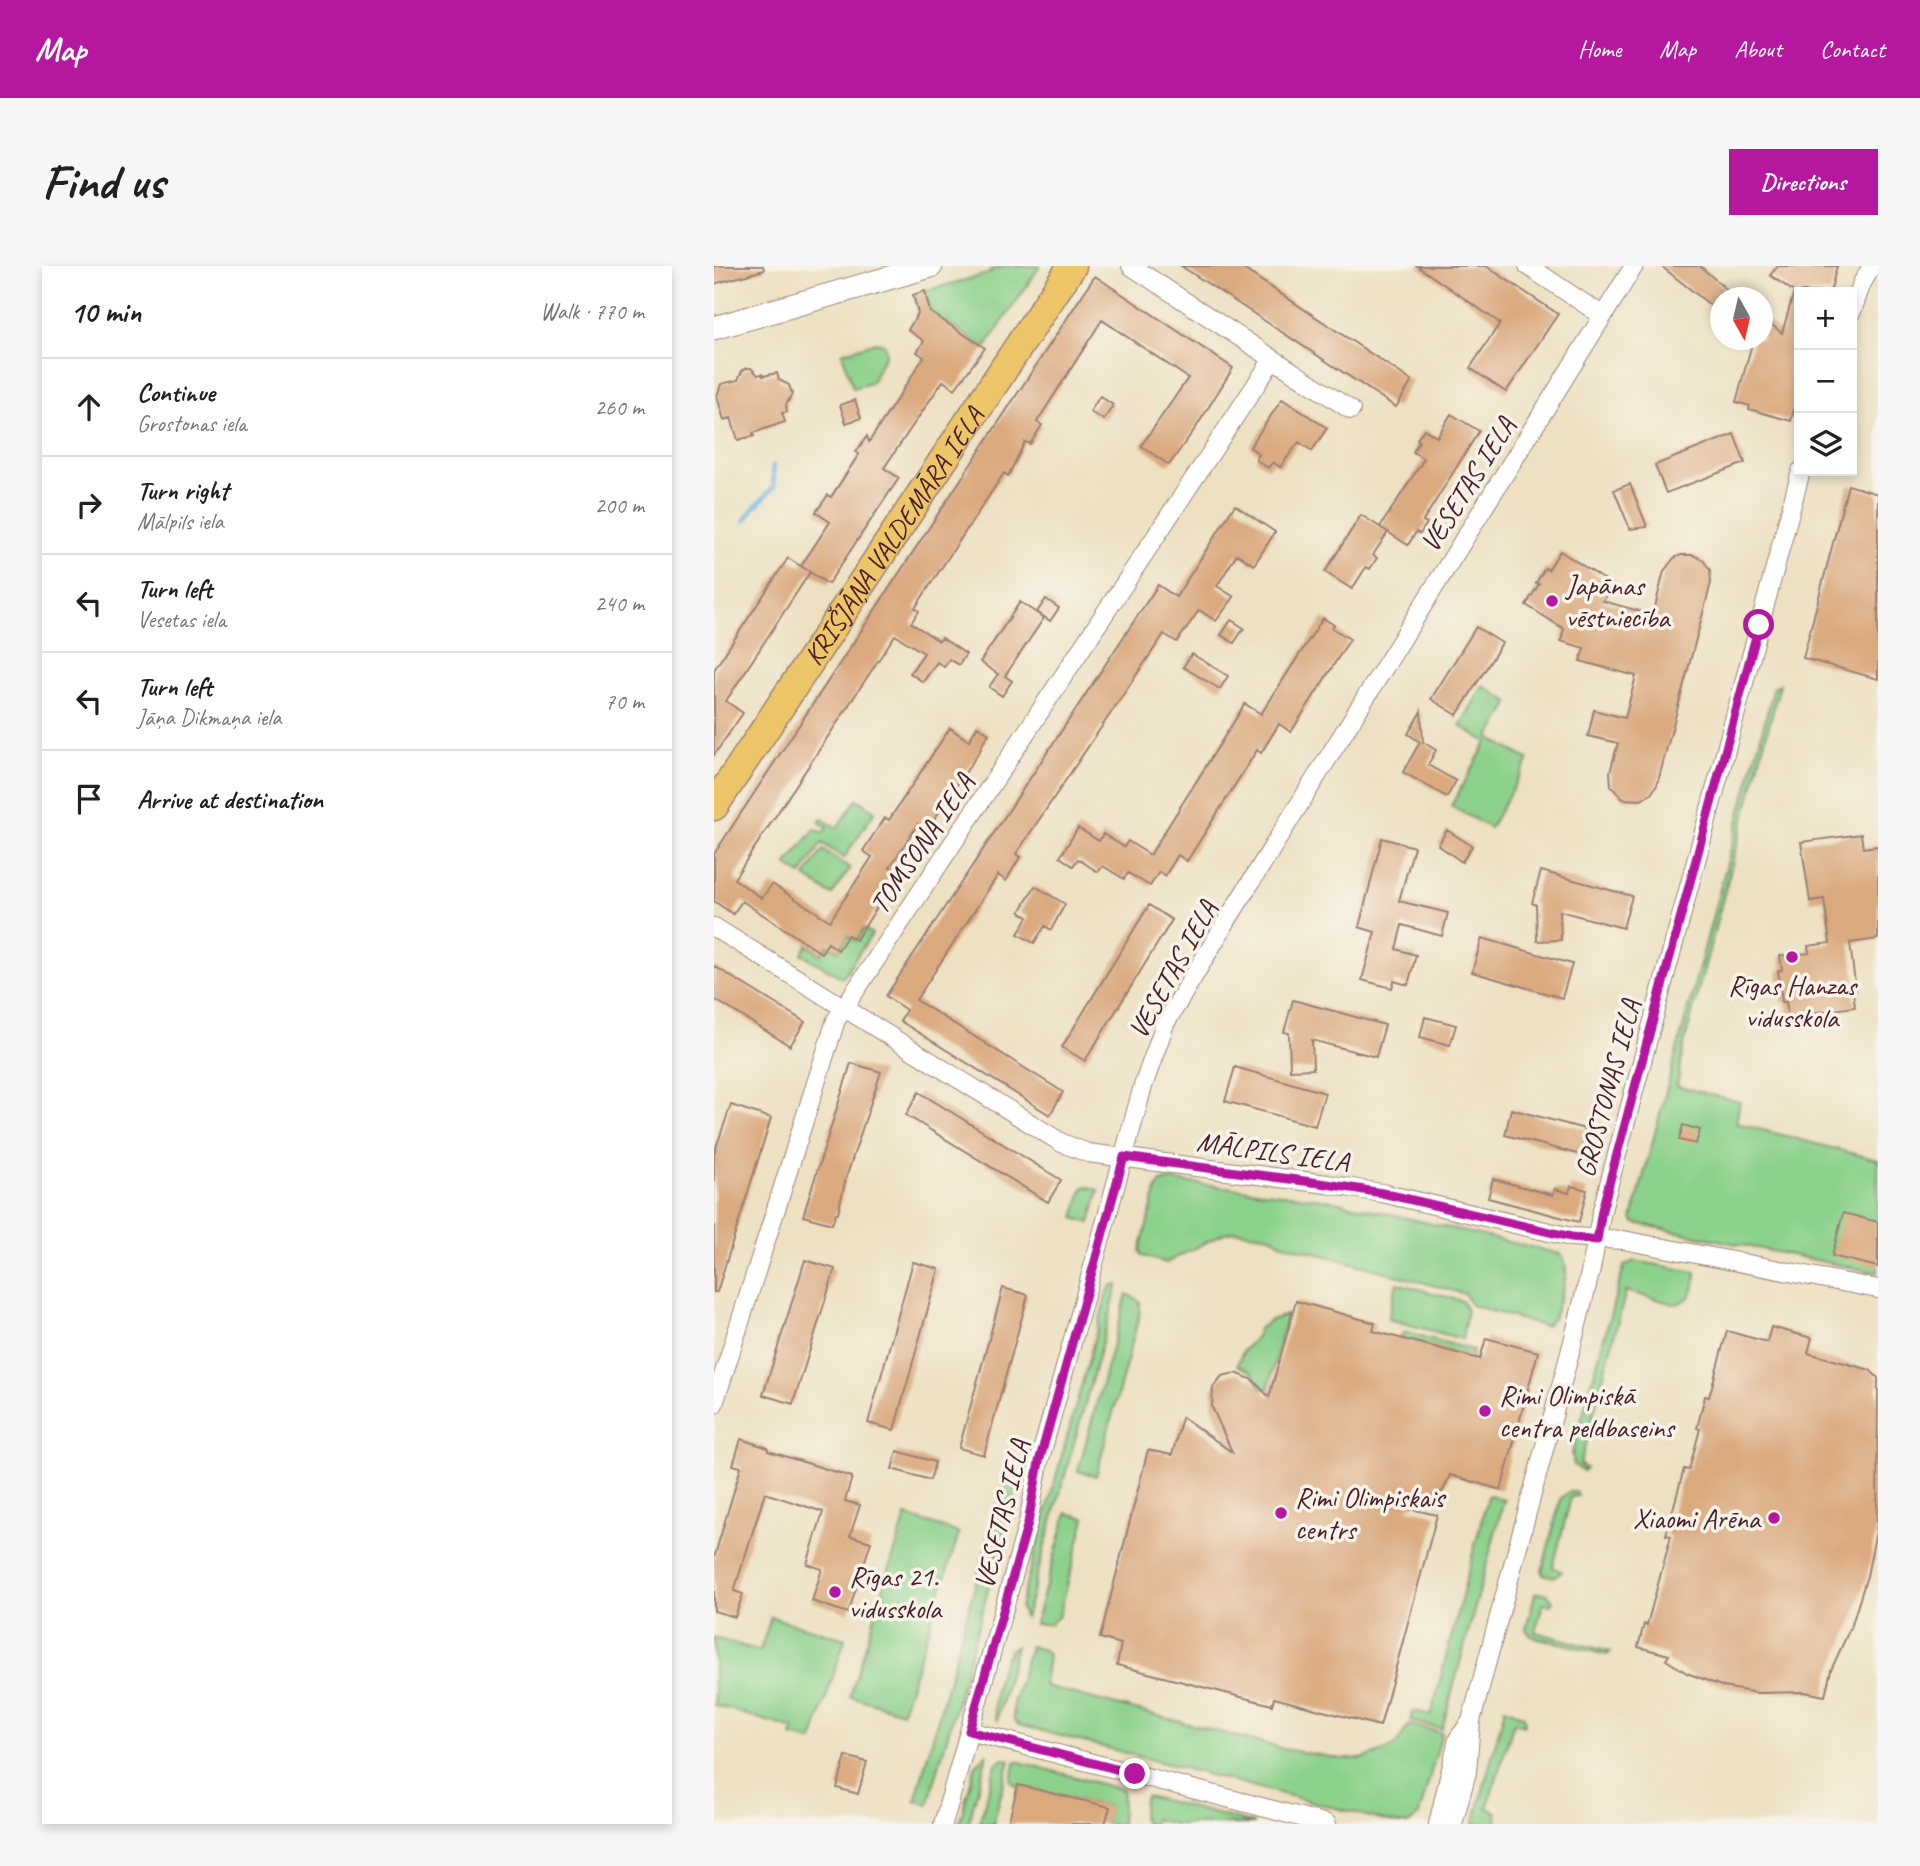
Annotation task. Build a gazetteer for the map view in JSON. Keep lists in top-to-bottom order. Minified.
{"streets":{"main road":["KRIŠJĀŅA VALDEMĀRA IELA"],"street":["VESETAS IELA","TOMSONA IELA","GROSTONAS IELA","MĀLPILS IELA"]},"crossings":[["VESETAS IELA","MĀLPILS IELA"],["TOMSONA IELA","MĀLPILS IELA"],["GROSTONAS IELA","MĀLPILS IELA"]],"places":["Japānas vēstniecība","Rīgas Hanzas vidusskola","Rimi Olimpiskā centra peldbaseins","Rimi Olimpiskais centrs","Xiaomi Arēna","Rīgas 21. vidusskola"],"north":"bottom","page":{"header":"Map","nav":["Home","Map","About","Contact"],"buttons":"Directions","title":"Find us","heading":["10 min","Walk · 770 m"],"map_buttons":["+","−"],"list":[["Continue","Grostonas iela","260 m"],["Turn right","Mālpils iela","200 m"],["Turn left","Vesetas iela","240 m"],["Turn left","Jāņa Dikmaņa iela","70 m"],"Arrive at destination"]}}
